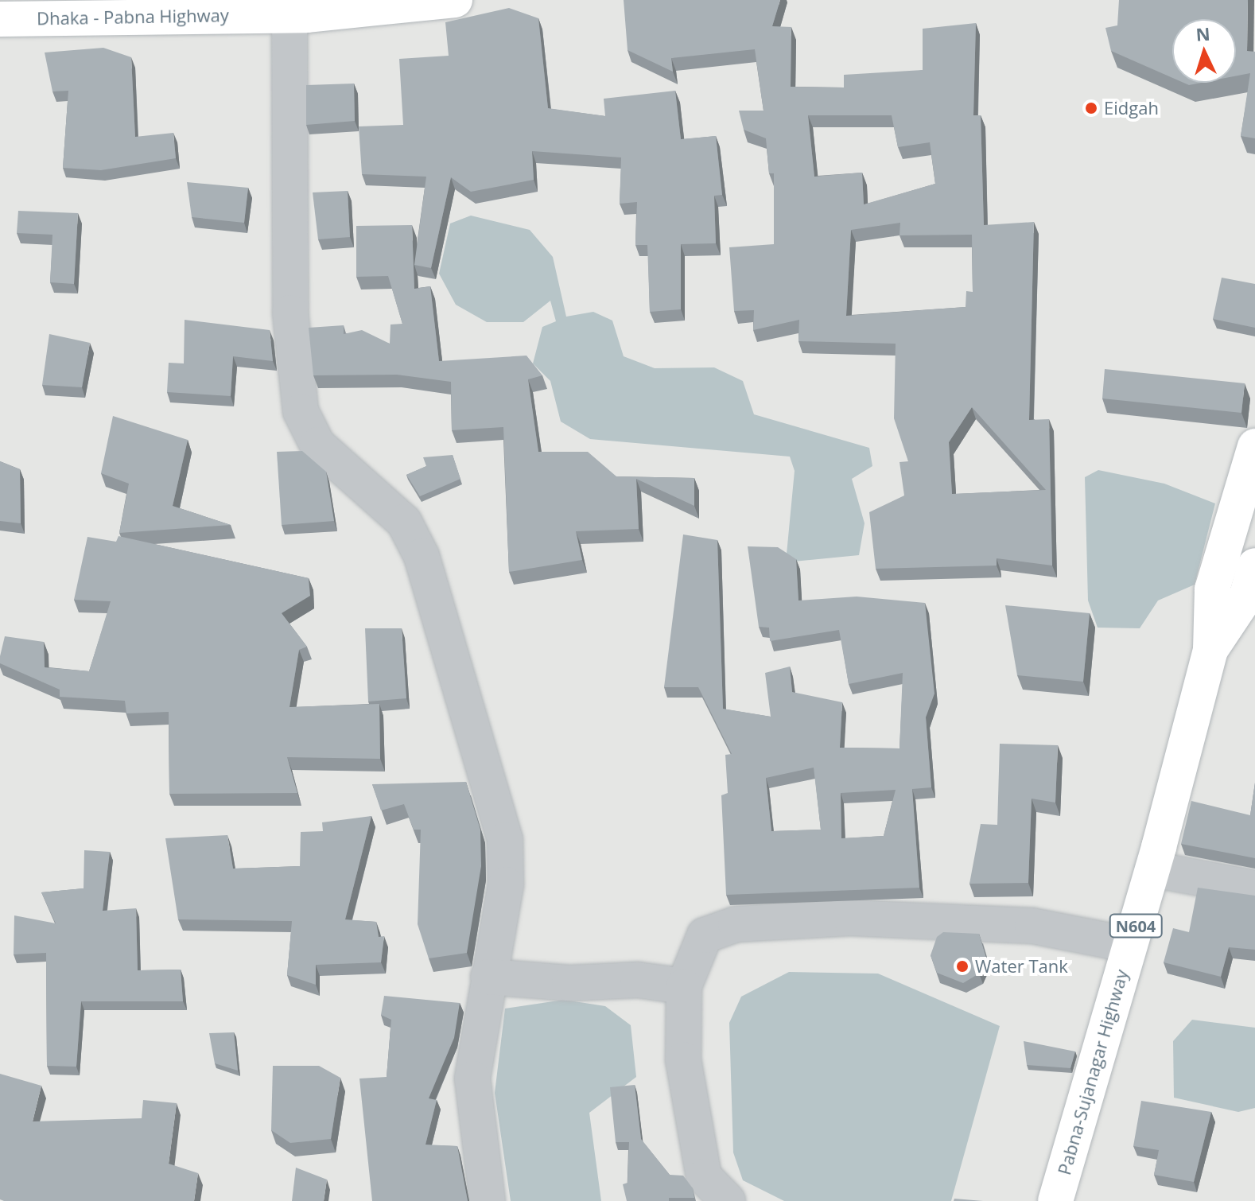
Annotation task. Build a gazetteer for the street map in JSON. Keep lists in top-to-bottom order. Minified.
{"streets":{"main road":["Dhaka - Pabna Highway","N604","Pabna-Sujanagar Highway"]},"crossings":[["N604","Pabna-Sujanagar Highway"]],"places":["Eidgah","Water Tank"],"north":"top"}
